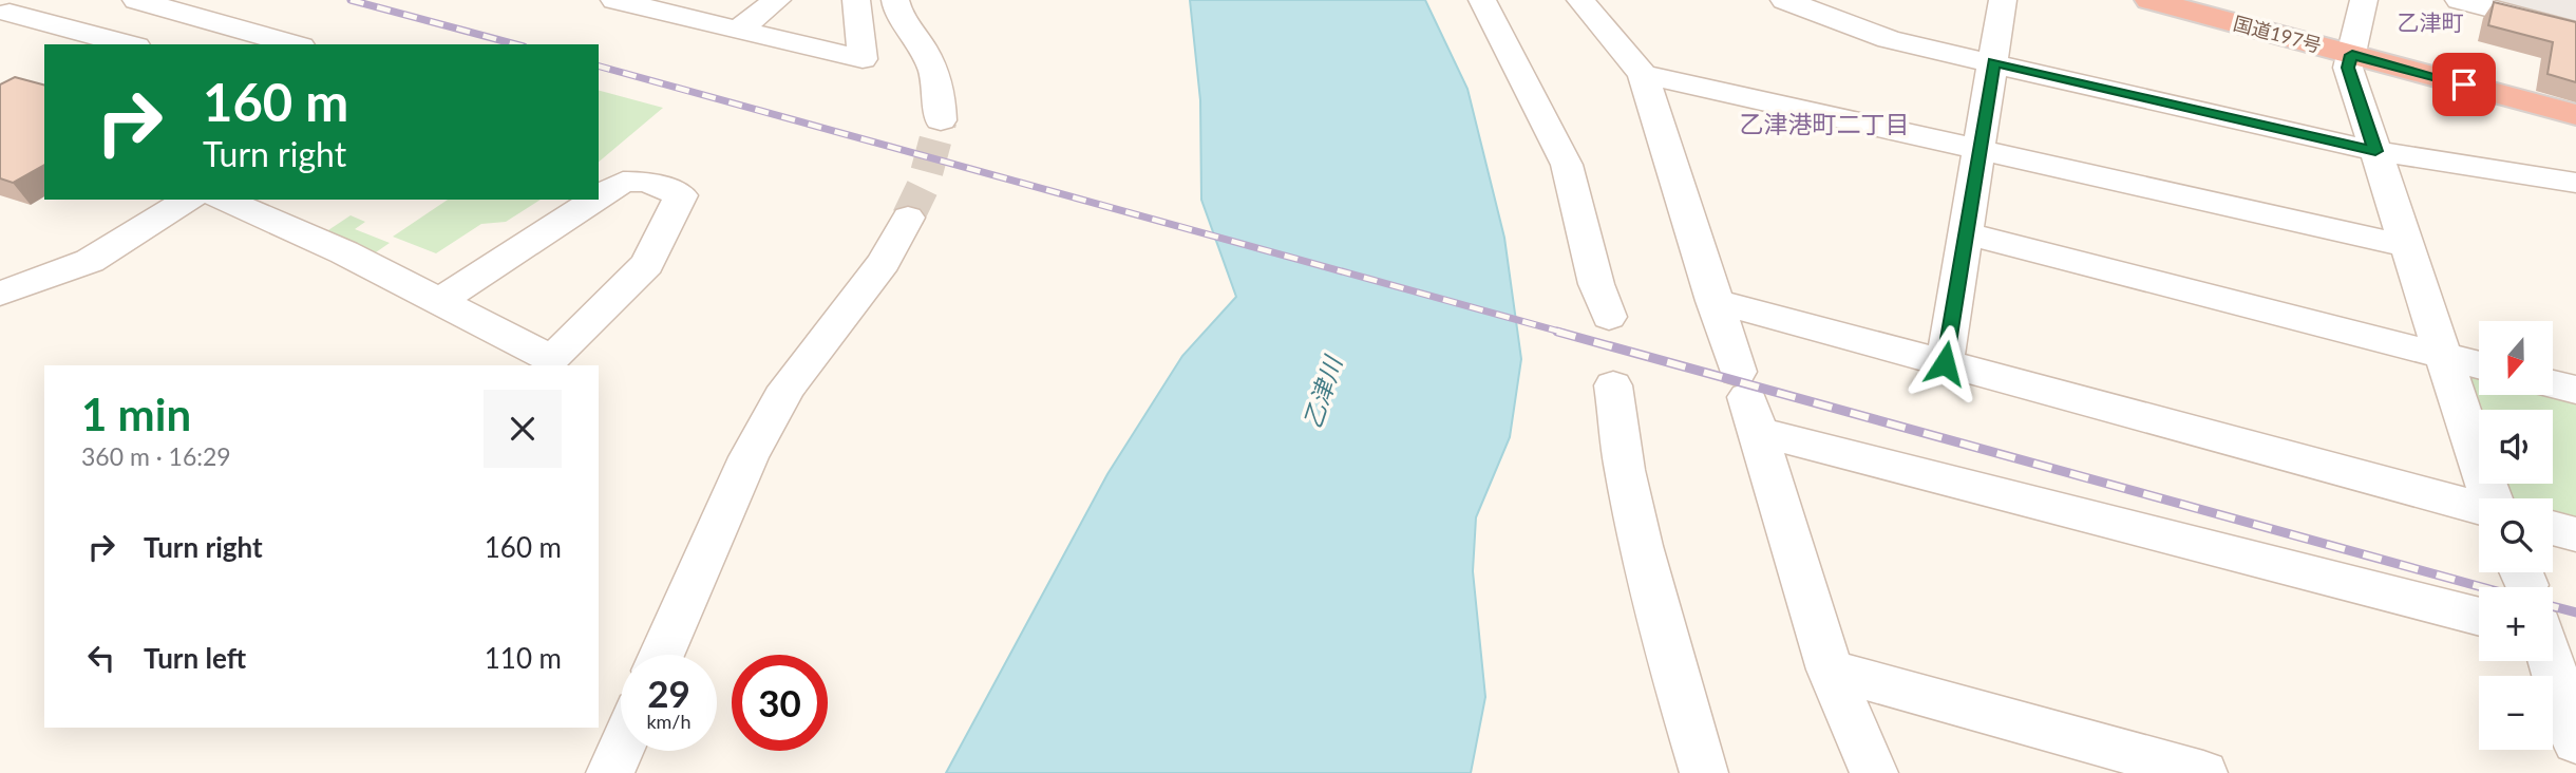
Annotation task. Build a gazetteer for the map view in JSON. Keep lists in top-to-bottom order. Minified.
{"streets":{"highway":["国道197号"]},"districts":["乙津町","乙津港町二丁目"],"water":["乙津川"],"north":"bottom","page":{"turn":["160 m","Turn right"],"map_buttons":["+","−"],"heading":["1 min","360 m · 16:29"],"list":[{"name":"Turn right","value":"160 m"},{"name":"Turn left","value":"110 m"}],"speed":"29 km/h","limit":"30"}}
